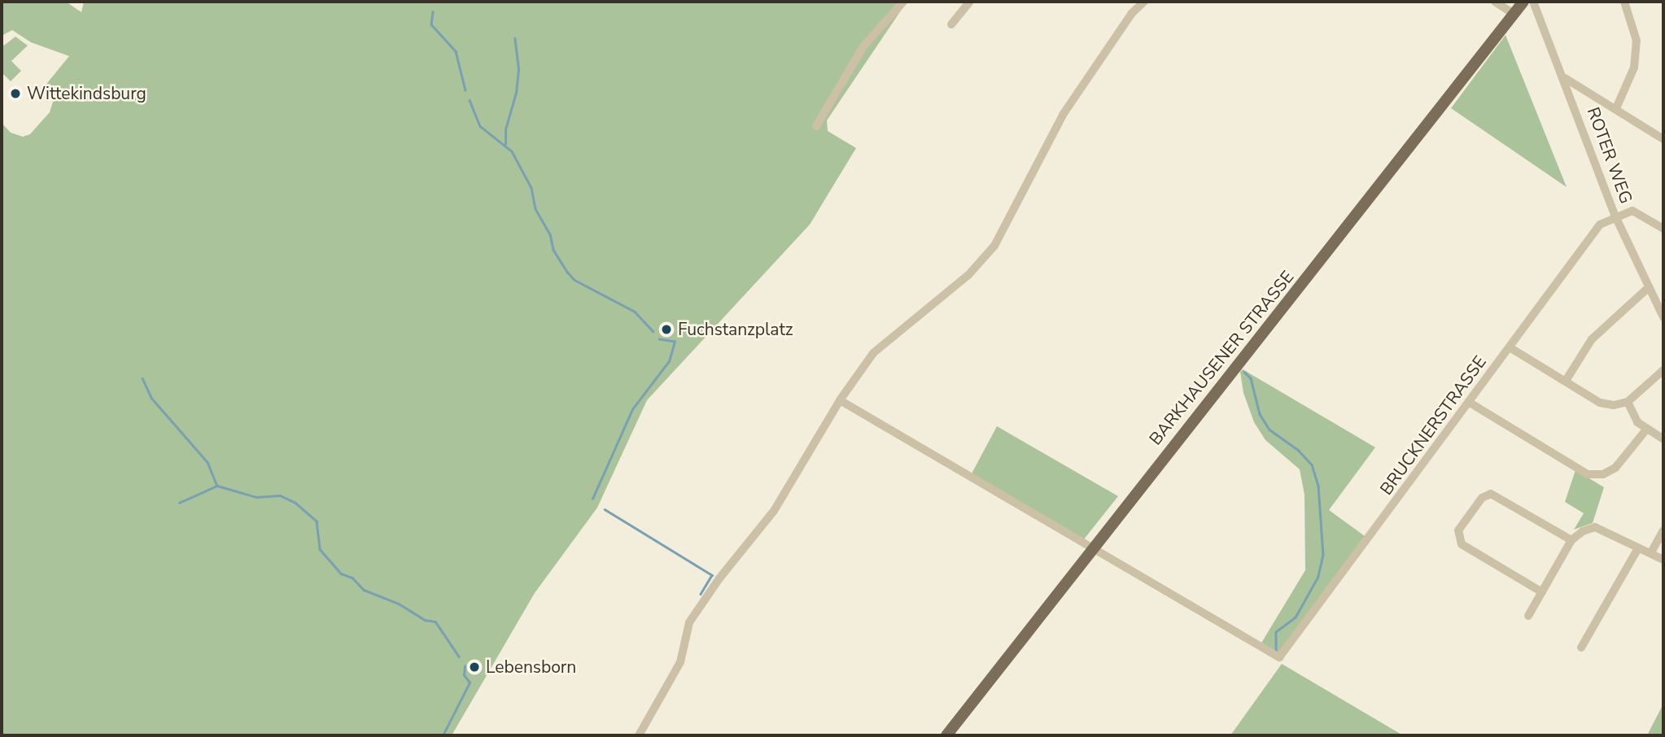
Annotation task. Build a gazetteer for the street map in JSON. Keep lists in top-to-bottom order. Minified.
{"streets":{"main road":["BARKHAUSENER STRASSE"],"street":["ROTER WEG","BRUCKNERSTRASSE"]},"crossings":[["ROTER WEG","BRUCKNERSTRASSE"],["BARKHAUSENER STRASSE","BRUCKNERSTRASSE"]],"places":["Wittekindsburg","Fuchstanzplatz","Lebensborn"]}
